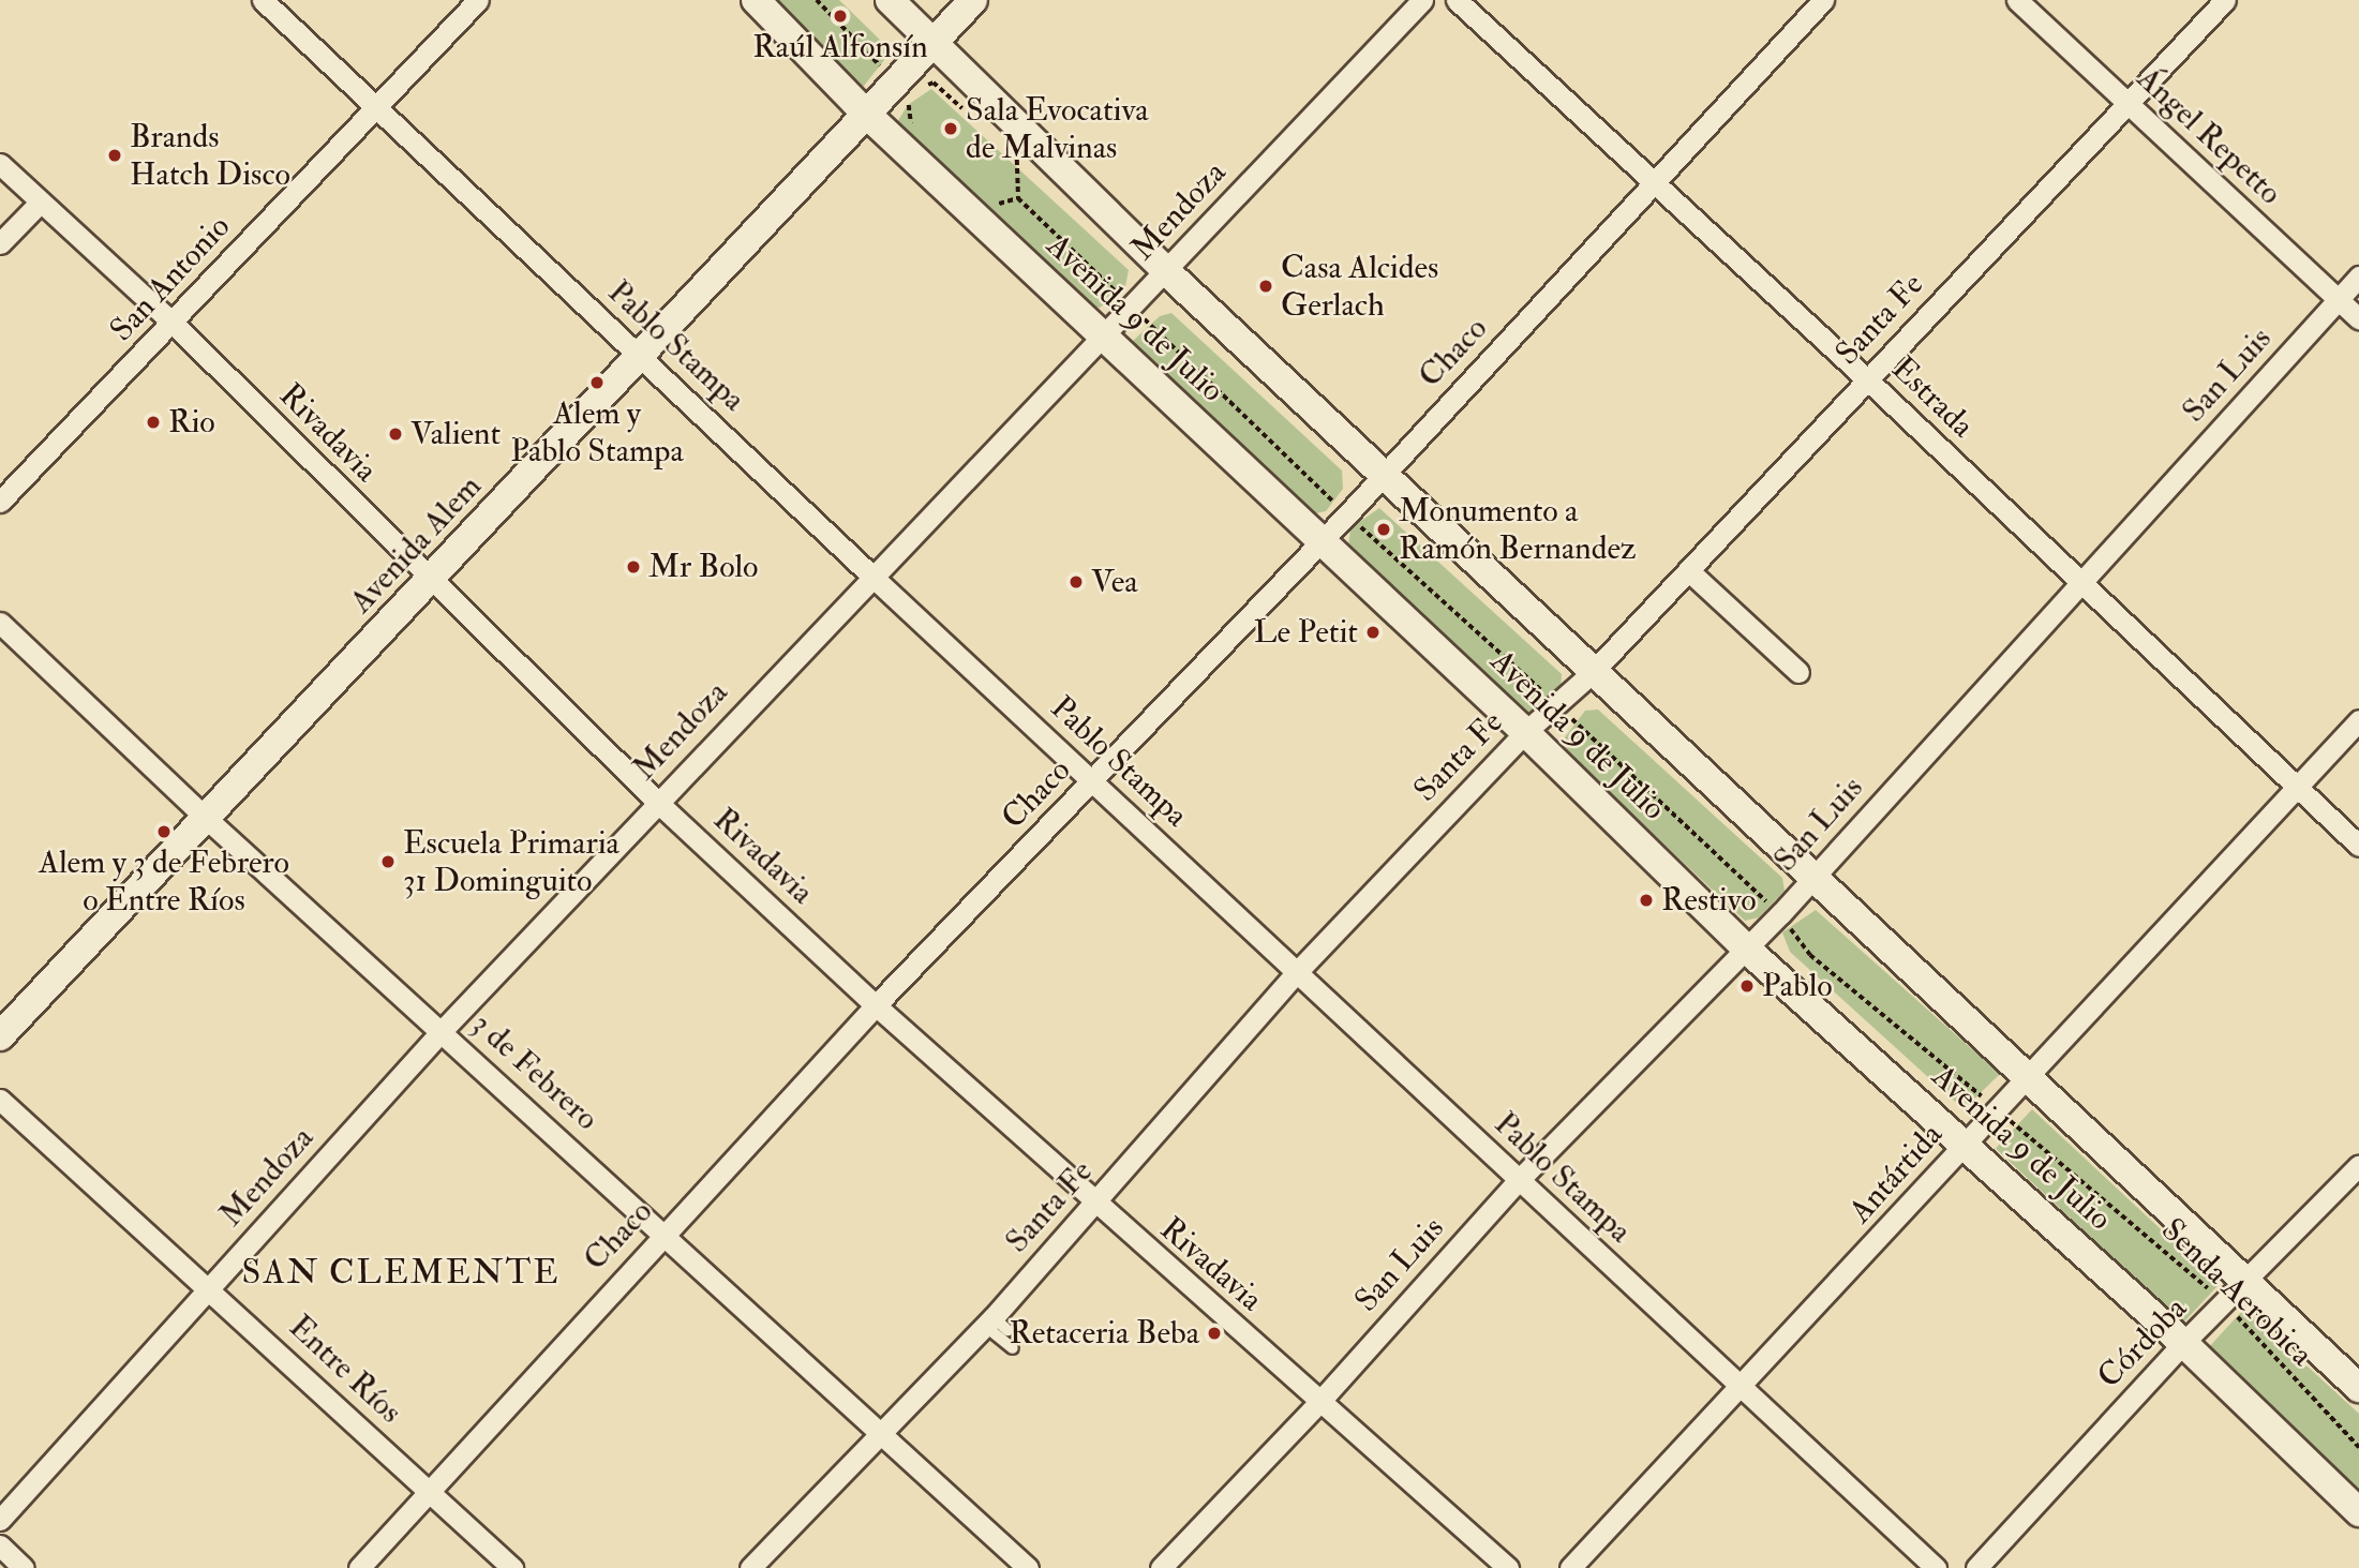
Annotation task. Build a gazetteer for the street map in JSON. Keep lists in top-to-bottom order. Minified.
{"streets":{"main road":["Avenida 9 de Julio","Avenida Alem"],"street":["Ángel Repetto","Mendoza","San Antonio","Santa Fe","Pablo Stampa","Chaco","San Luis","Estrada","Rivadavia","3 de Febrero","Antártida","Córdoba","Entre Ríos"],"path":["Senda Aerobica"]},"crossings":[["Ángel Repetto","Santa Fe"],["Ángel Repetto","San Luis"],["Mendoza","Avenida 9 de Julio"],["Mendoza","Pablo Stampa"],["Mendoza","Rivadavia"],["Mendoza","3 de Febrero"],["Mendoza","Senda Aerobica"],["Mendoza","Entre Ríos"],["San Antonio","Pablo Stampa"],["San Antonio","Rivadavia"],["Avenida 9 de Julio","Santa Fe"],["Avenida 9 de Julio","Chaco"],["Avenida 9 de Julio","San Luis"],["Avenida 9 de Julio","Avenida Alem"],["Avenida 9 de Julio","Antártida"],["Avenida 9 de Julio","Córdoba"],["Santa Fe","Pablo Stampa"],["Santa Fe","Estrada"],["Santa Fe","Rivadavia"],["Santa Fe","3 de Febrero"],["Santa Fe","Senda Aerobica"],["Pablo Stampa","Chaco"],["Pablo Stampa","San Luis"],["Pablo Stampa","Avenida Alem"],["Pablo Stampa","Antártida"],["Chaco","Estrada"],["Chaco","Rivadavia"],["Chaco","3 de Febrero"],["Chaco","Senda Aerobica"],["Chaco","Entre Ríos"],["San Luis","Estrada"],["San Luis","Rivadavia"],["San Luis","Senda Aerobica"],["Estrada","Antártida"],["Rivadavia","Avenida Alem"],["Avenida Alem","3 de Febrero"],["Antártida","Senda Aerobica"],["Senda Aerobica","Córdoba"]],"districts":["SAN CLEMENTE"],"places":["Raúl Alfonsín","Sala Evocativa de Malvinas","Brands Hatch Disco","Casa Alcides Gerlach","Alem y Pablo Stampa","Rio","Valient","Monumento a Ramón Bernandez","Mr Bolo","Vea","Le Petit","Alem y 3 de Febrero o Entre Ríos","Escuela Primaria 31 Dominguito","Restivo","Pablo","Retaceria Beba"]}
